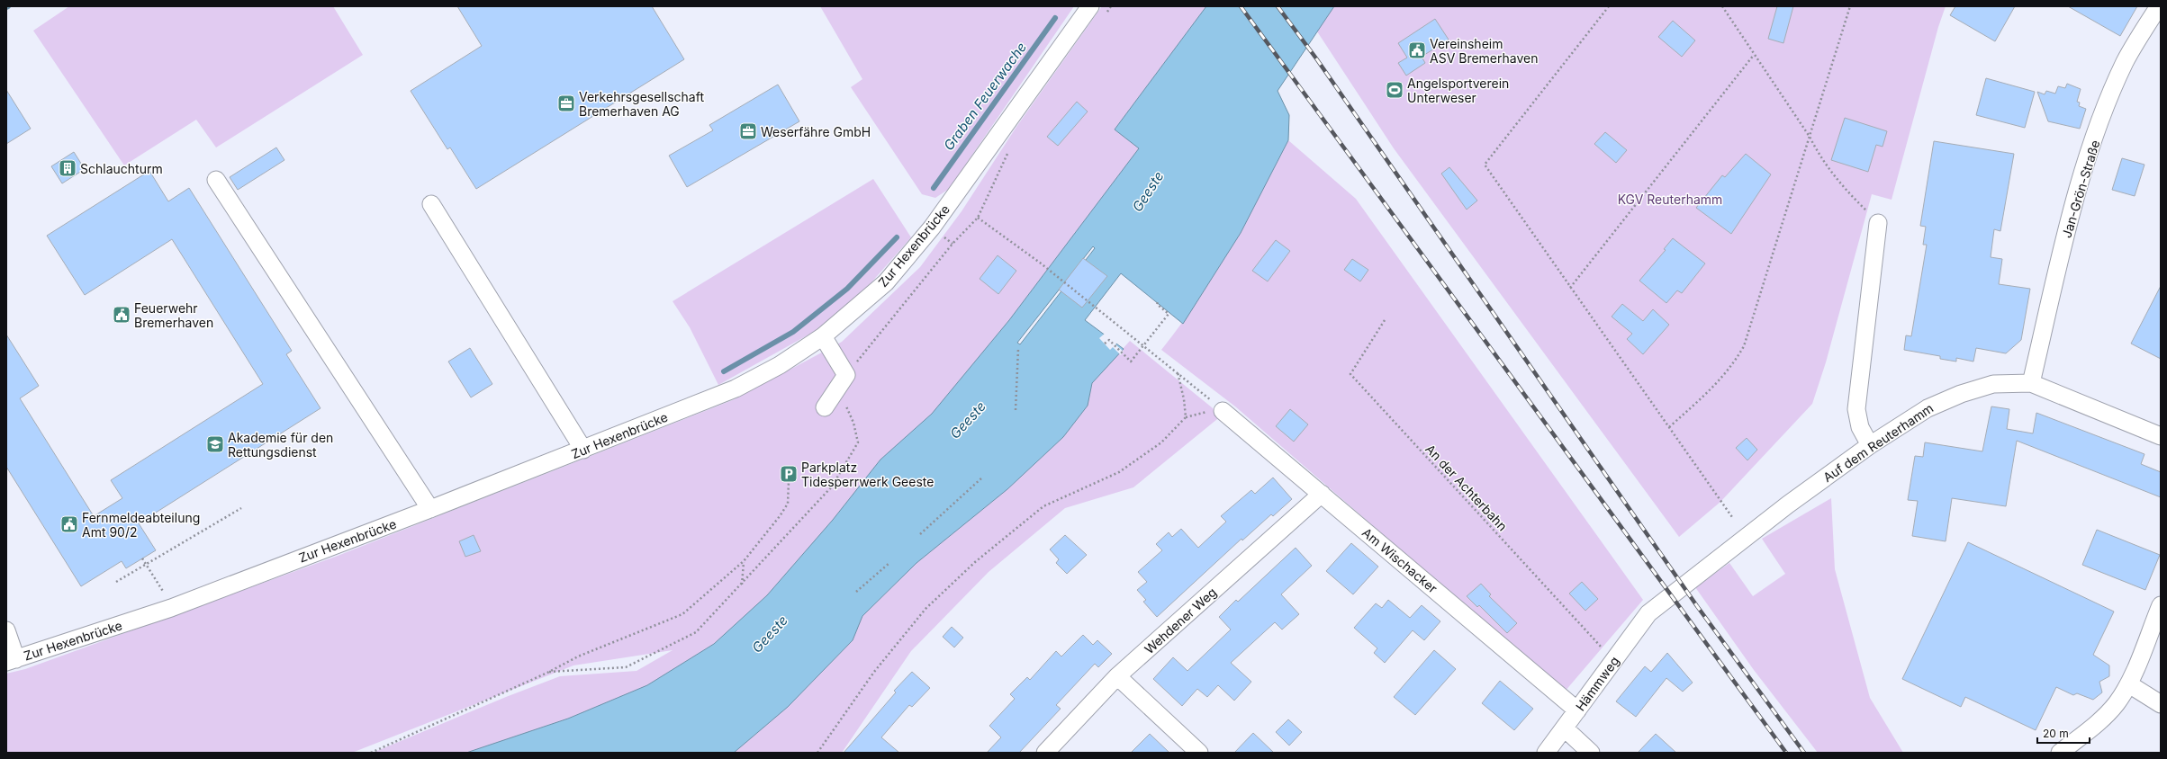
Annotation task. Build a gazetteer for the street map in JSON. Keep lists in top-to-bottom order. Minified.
{"streets":{"street":["Jan-Grön-Straße","Zur Hexenbrücke","Auf dem Reuterhamm","Am Wischacker","Wehdener Weg","Hämmweg"],"path":["An der Achterbahn"]},"crossings":[["Jan-Grön-Straße","Auf dem Reuterhamm"],["Auf dem Reuterhamm","Hämmweg"],["An der Achterbahn","Hämmweg"],["Am Wischacker","Wehdener Weg"],["Am Wischacker","Hämmweg"]],"water":["Graben Feuerwache","Geeste"],"parks":["KGV Reuterhamm"],"places":{"public building":["Vereinsheim ASV Bremerhaven","Feuerwehr Bremerhaven","Fernmeldeabteilung Amt 90/2"],"sports":["Angelsportverein Unterweser"],"office":["Verkehrsgesellschaft Bremerhaven AG","Weserfähre GmbH"],"building":["Schlauchturm"],"school or university":["Akademie für den Rettungsdienst"],"parking":["Parkplatz Tidesperrwerk Geeste"]},"scale_bar":"20 m"}
